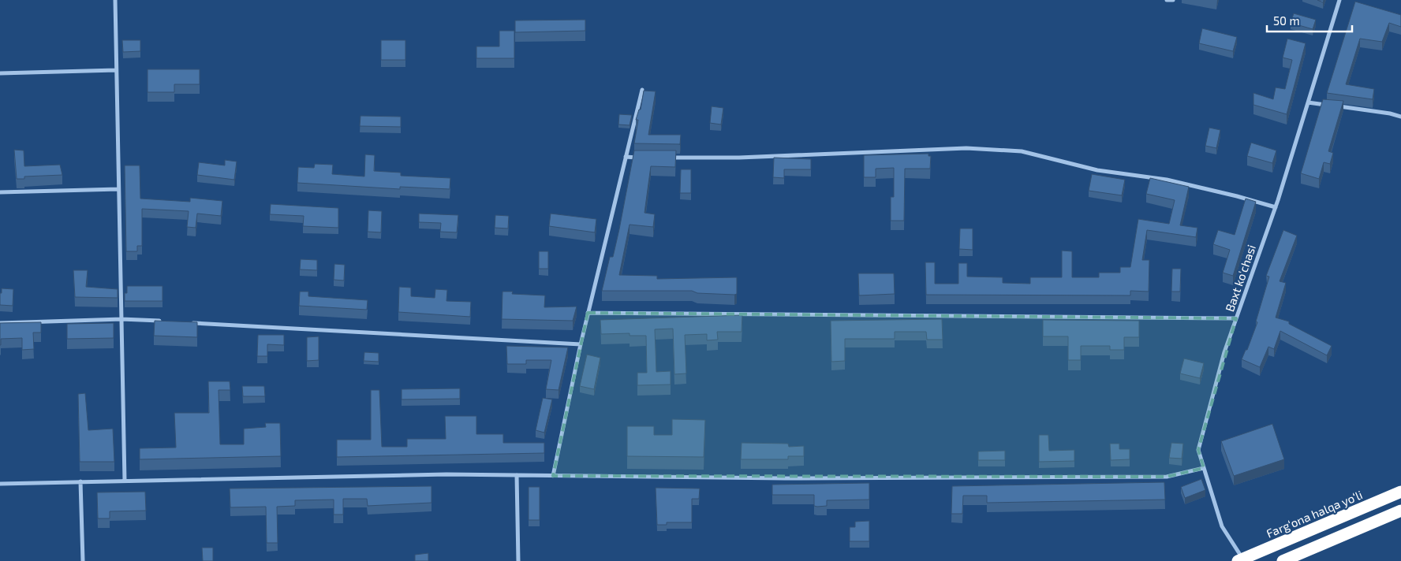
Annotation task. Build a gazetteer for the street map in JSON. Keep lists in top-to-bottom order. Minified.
{"streets":{"highway":["Farg‘ona halqa yo‘li"],"street":["Baxt ko'chasi"]},"crossings":[["Baxt ko'chasi","Farg‘ona halqa yo‘li"]],"scale_bar":"50 m"}
